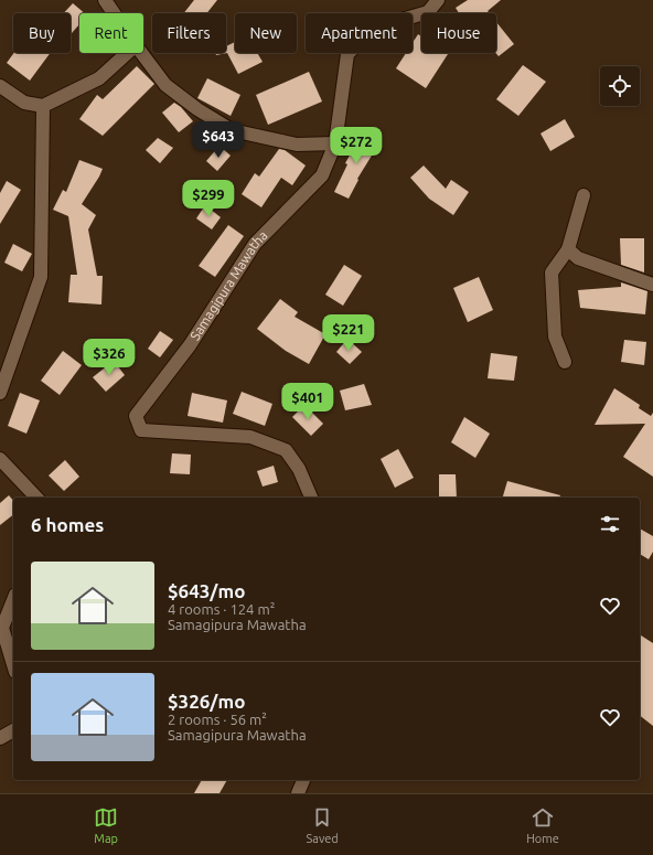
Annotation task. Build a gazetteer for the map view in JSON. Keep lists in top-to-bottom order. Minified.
{"streets":{"street":["Samagipura Mawatha"]},"page":{"chip":["Buy","Rent","Filters","New","Apartment","House"],"price":["$643","$272","$299","$221","$326","$401"],"heading":"6 homes","list":[{"name":"$643/mo","note":"4 rooms · 124 m² · Samagipura Mawatha"},{"name":"$326/mo","note":"2 rooms · 56 m² · Samagipura Mawatha"}],"tabs":["Map","Saved","Home"]}}
